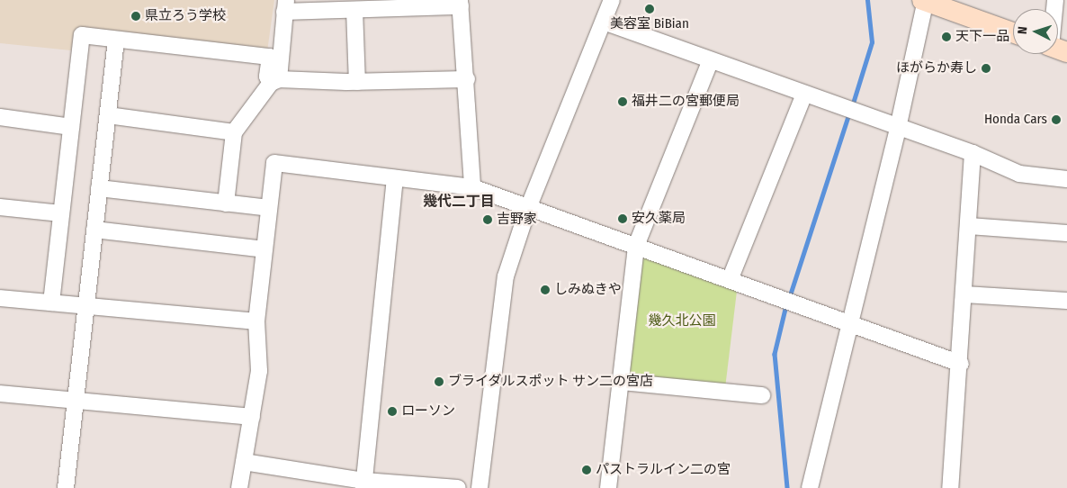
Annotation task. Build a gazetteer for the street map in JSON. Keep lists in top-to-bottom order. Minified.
{"districts":["幾代二丁目"],"parks":["幾久北公園"],"places":["美容室 BiBian","県立ろう学校","天下一品","ほがらか寿し","福井二の宮郵便局","Honda Cars","安久薬局","吉野家","しみぬきや","ブライダルスポット サン二の宮店","ローソン","パストラルイン二の宮"],"north":"left"}
